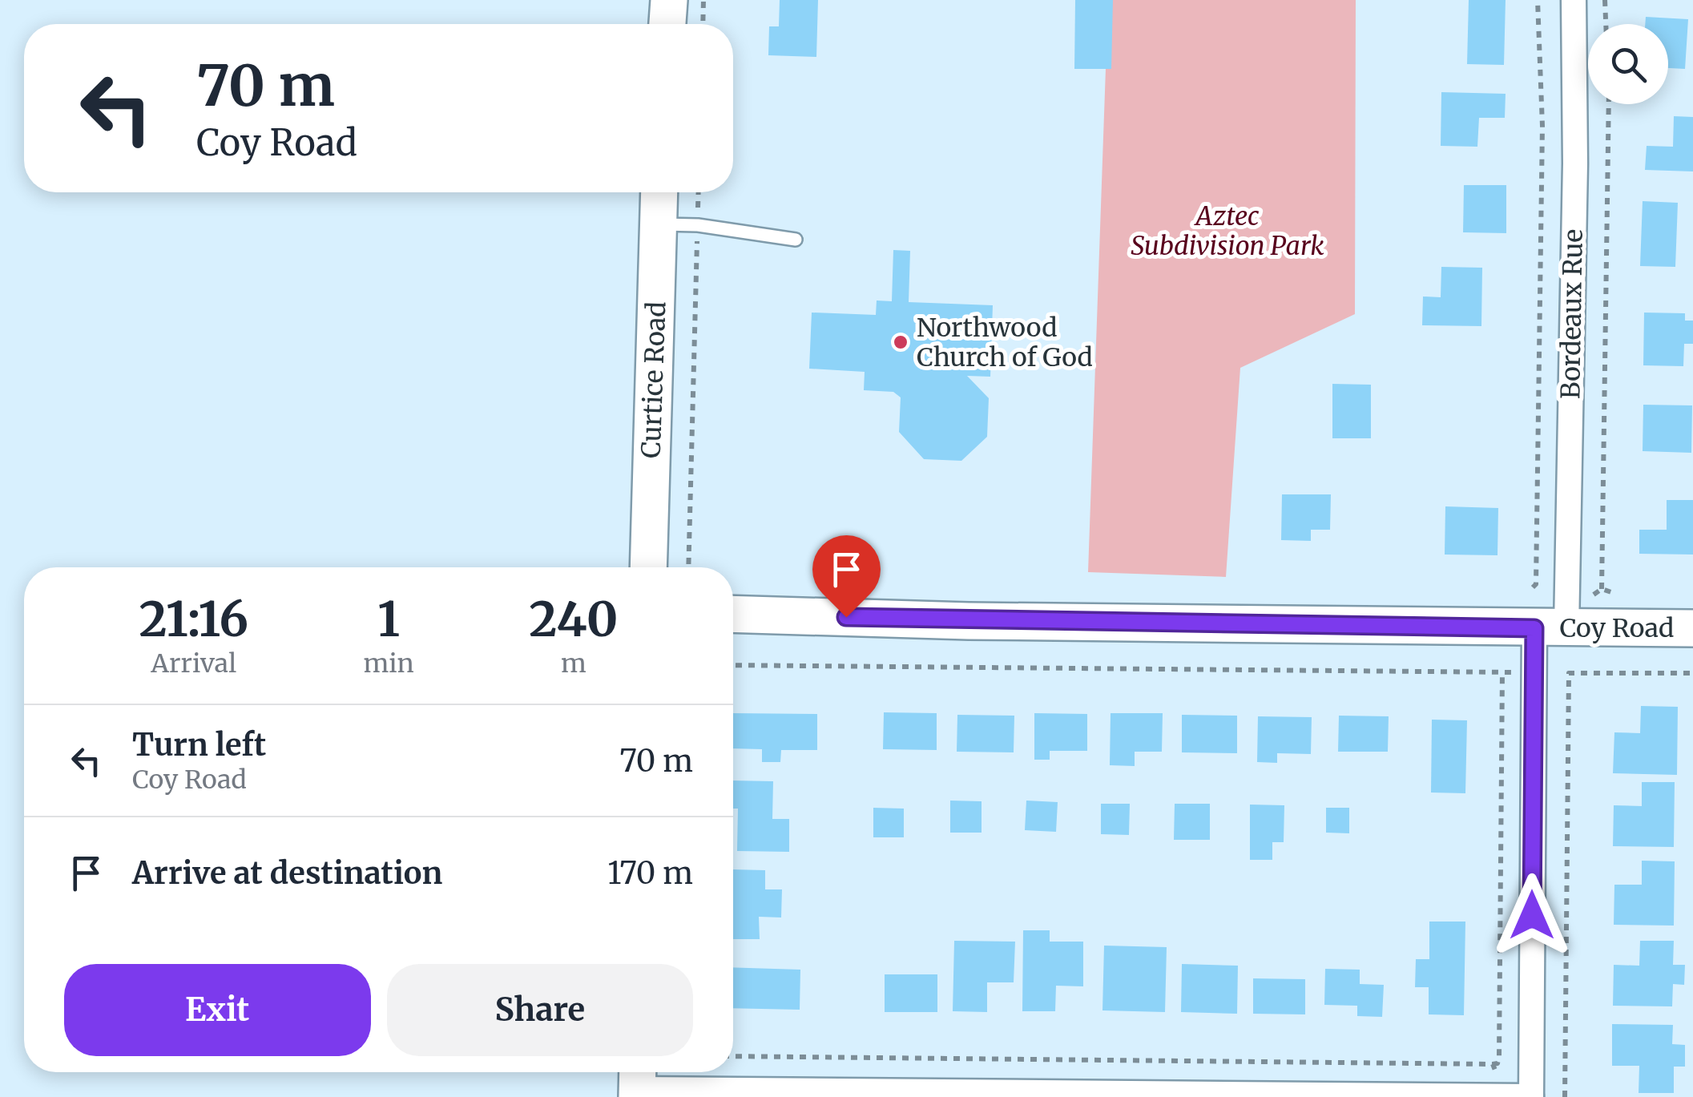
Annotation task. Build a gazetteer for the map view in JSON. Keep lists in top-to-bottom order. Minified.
{"streets":{"street":["Bordeaux Rue","Curtice Road","Coy Road"]},"crossings":[["Bordeaux Rue","Coy Road"]],"parks":["Aztec Subdivision Park"],"places":["Northwood Church of God"],"page":{"turn":["70 m","Coy Road"],"eta":["21:16","Arrival","1","min","240","m"],"list":[{"name":"Turn left","note":"Coy Road","value":"70 m"},{"name":"Arrive at destination","value":"170 m"}],"buttons":["Exit","Share"]}}
